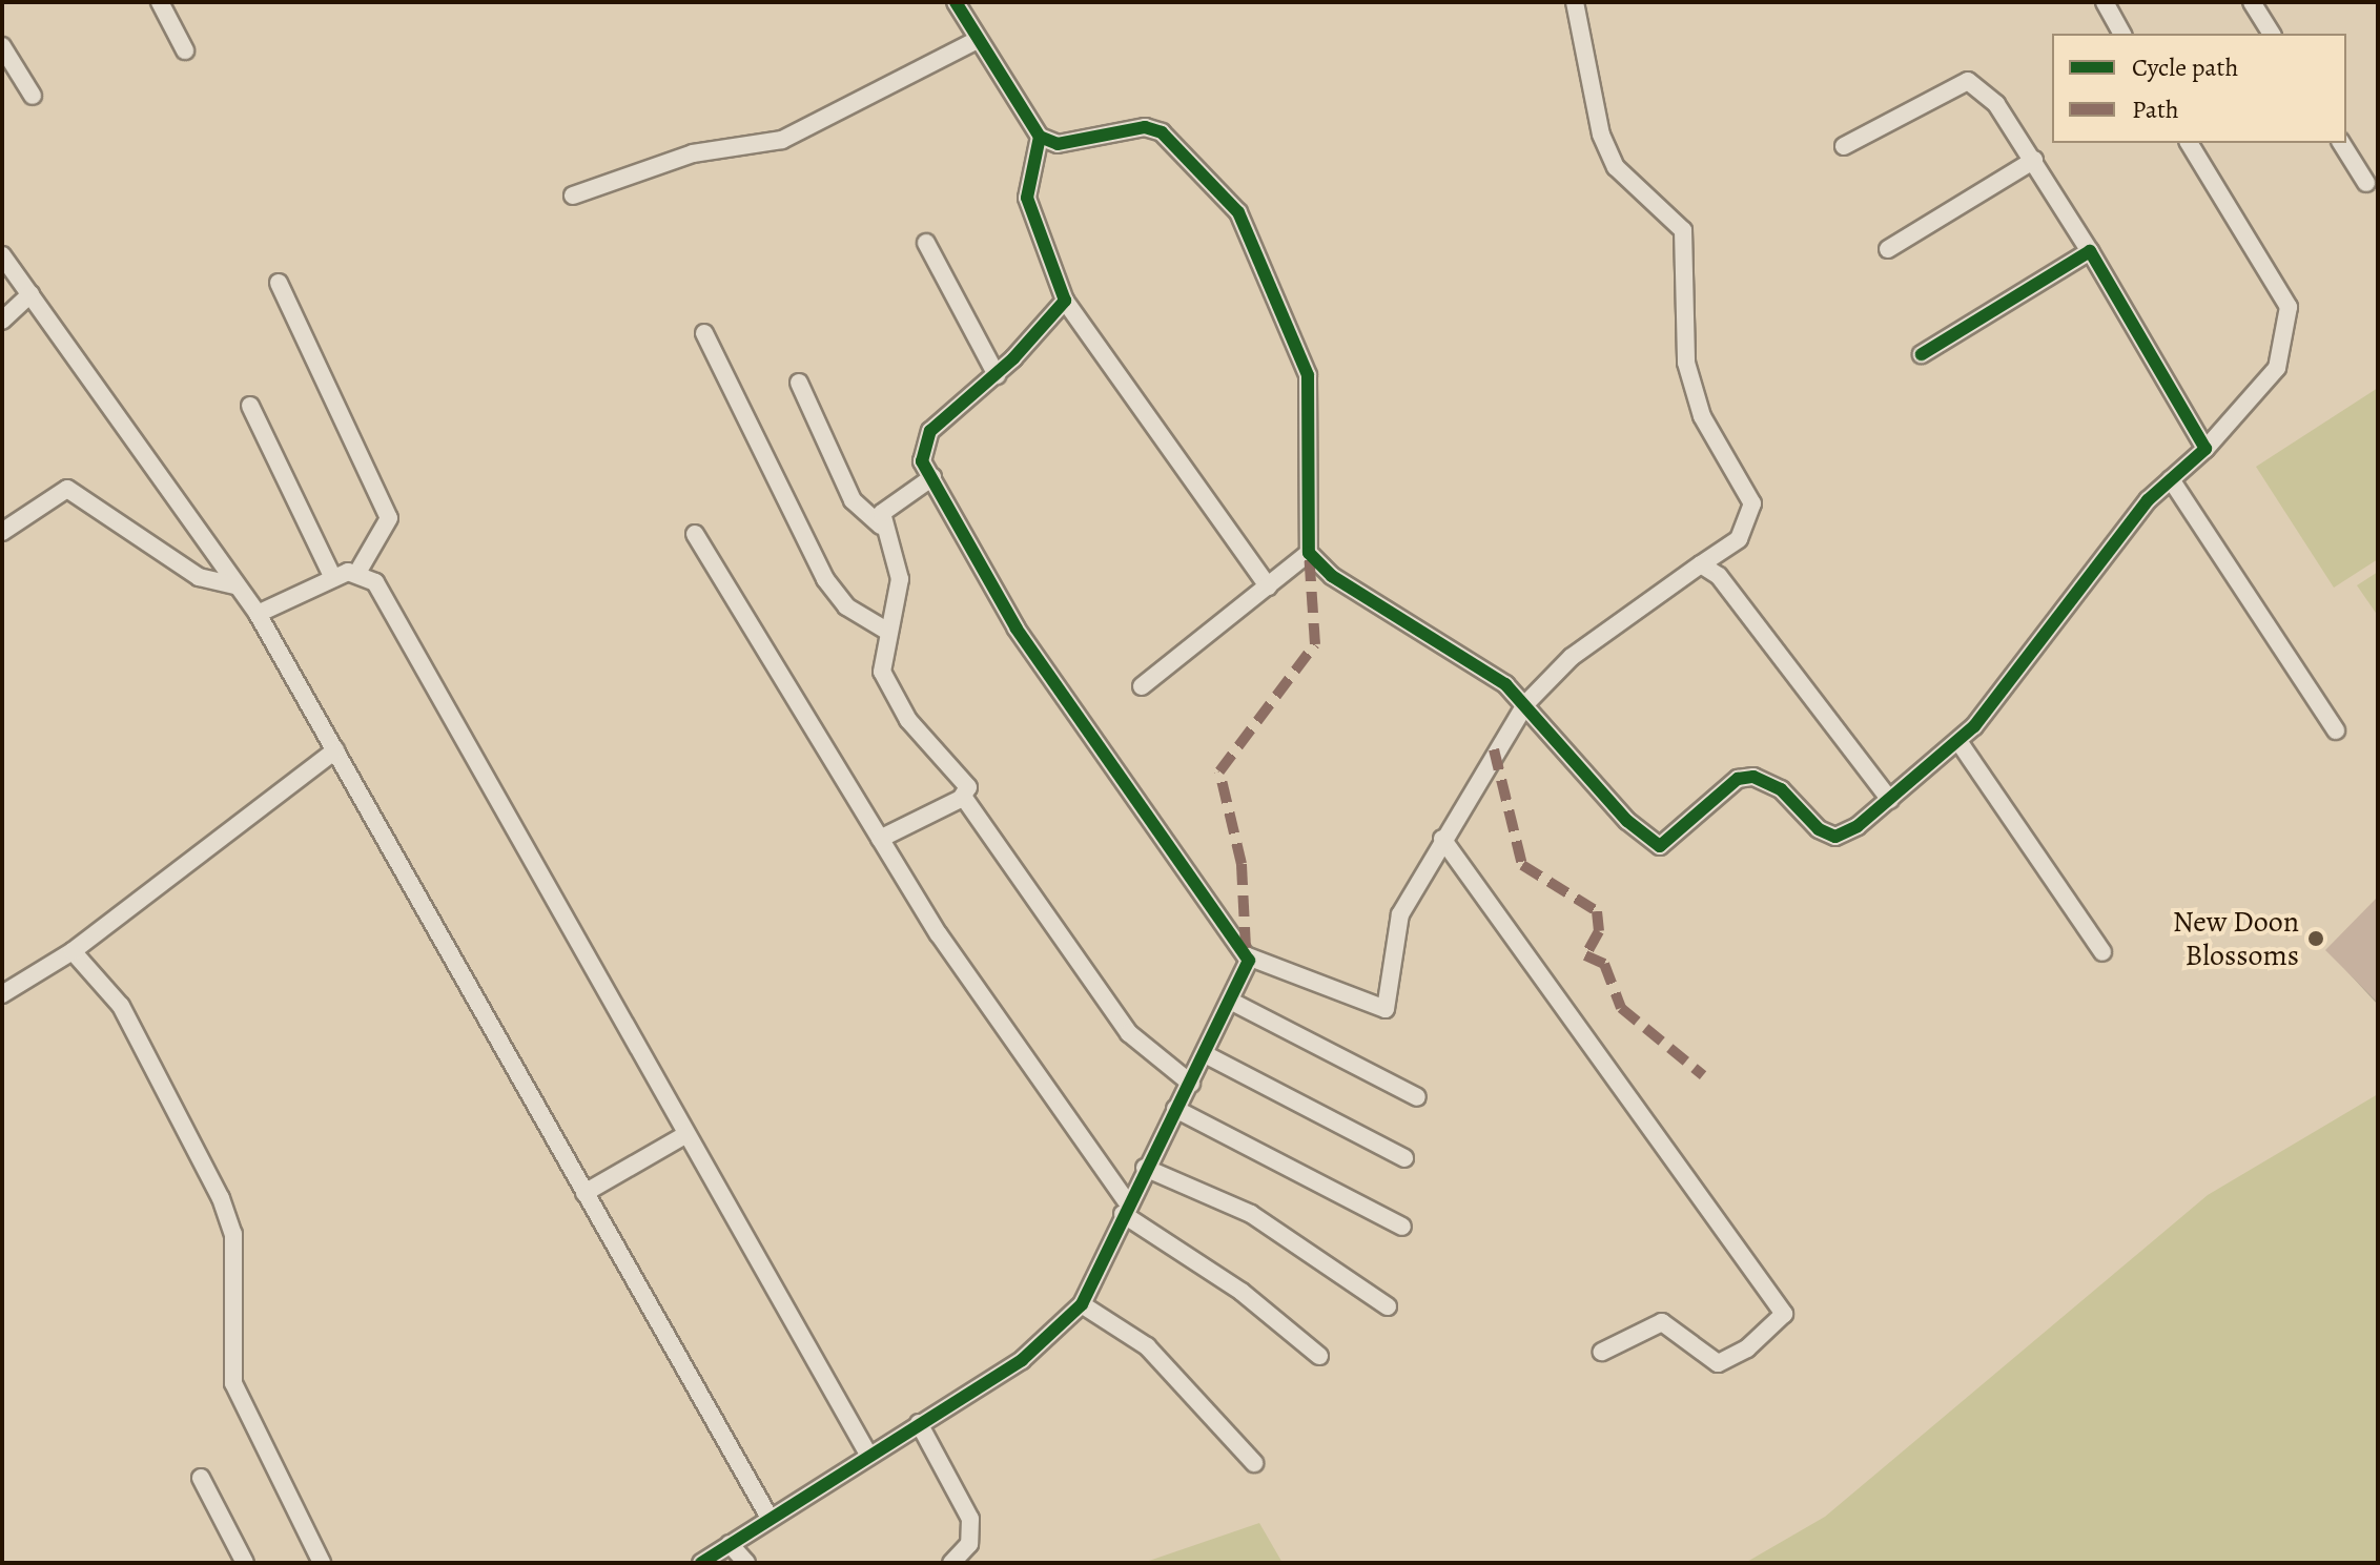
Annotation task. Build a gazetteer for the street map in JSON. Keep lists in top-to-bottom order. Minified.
{"places":["New Doon Blossoms"],"legend":["Cycle path","Path"]}
